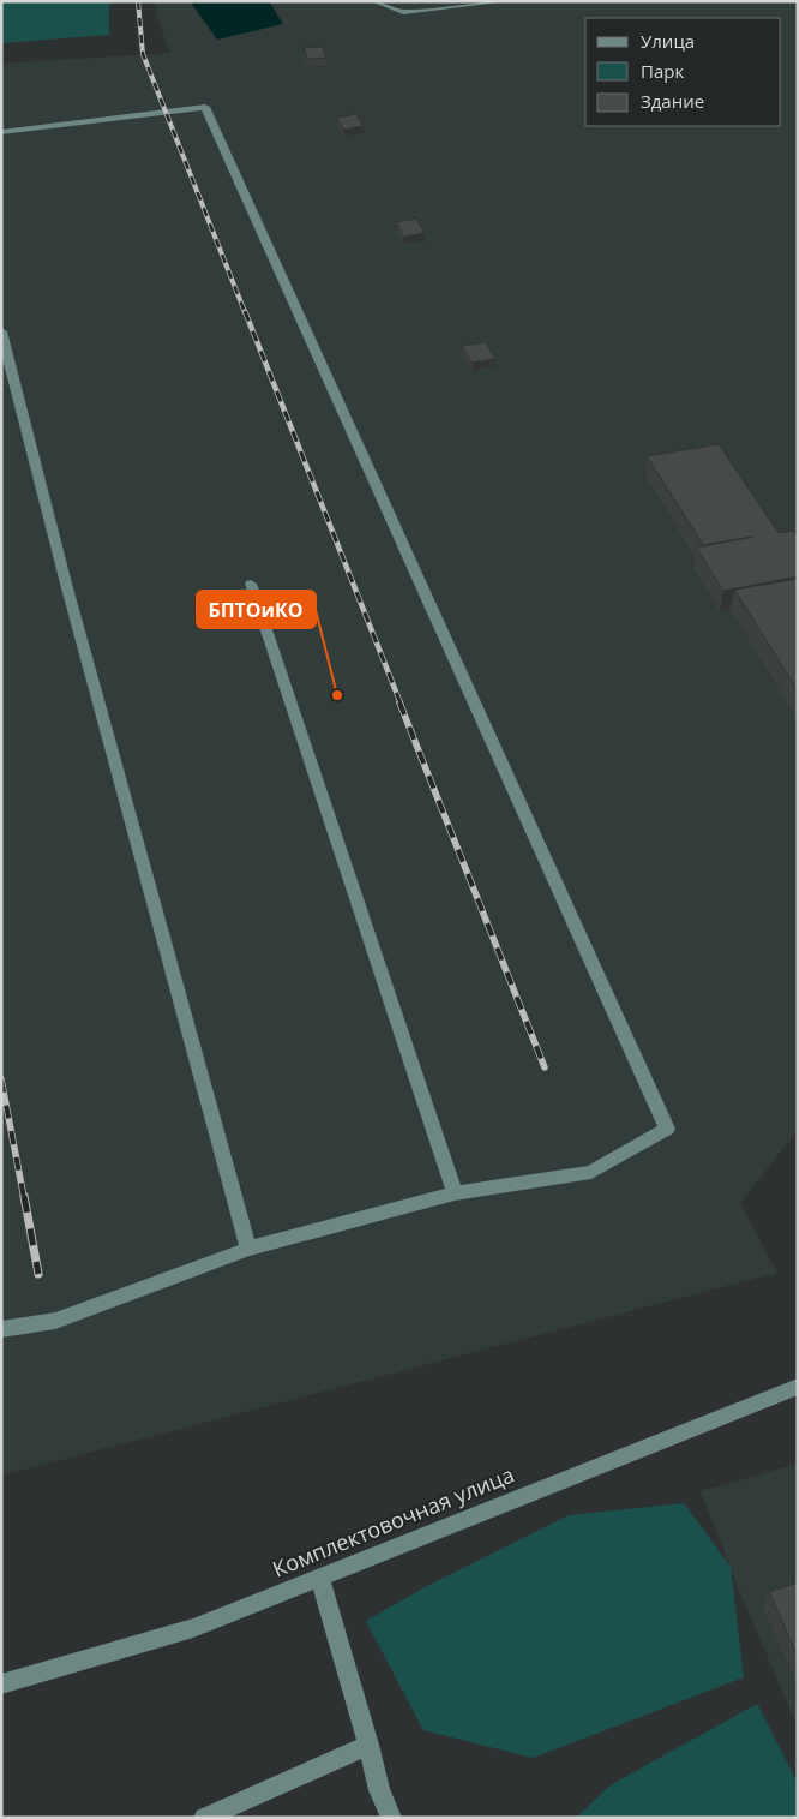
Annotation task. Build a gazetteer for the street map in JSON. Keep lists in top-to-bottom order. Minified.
{"streets":{"street":["Комплектовочная улица"]},"places":["БПТОиКО"],"legend":["Улица","Парк","Здание"]}
